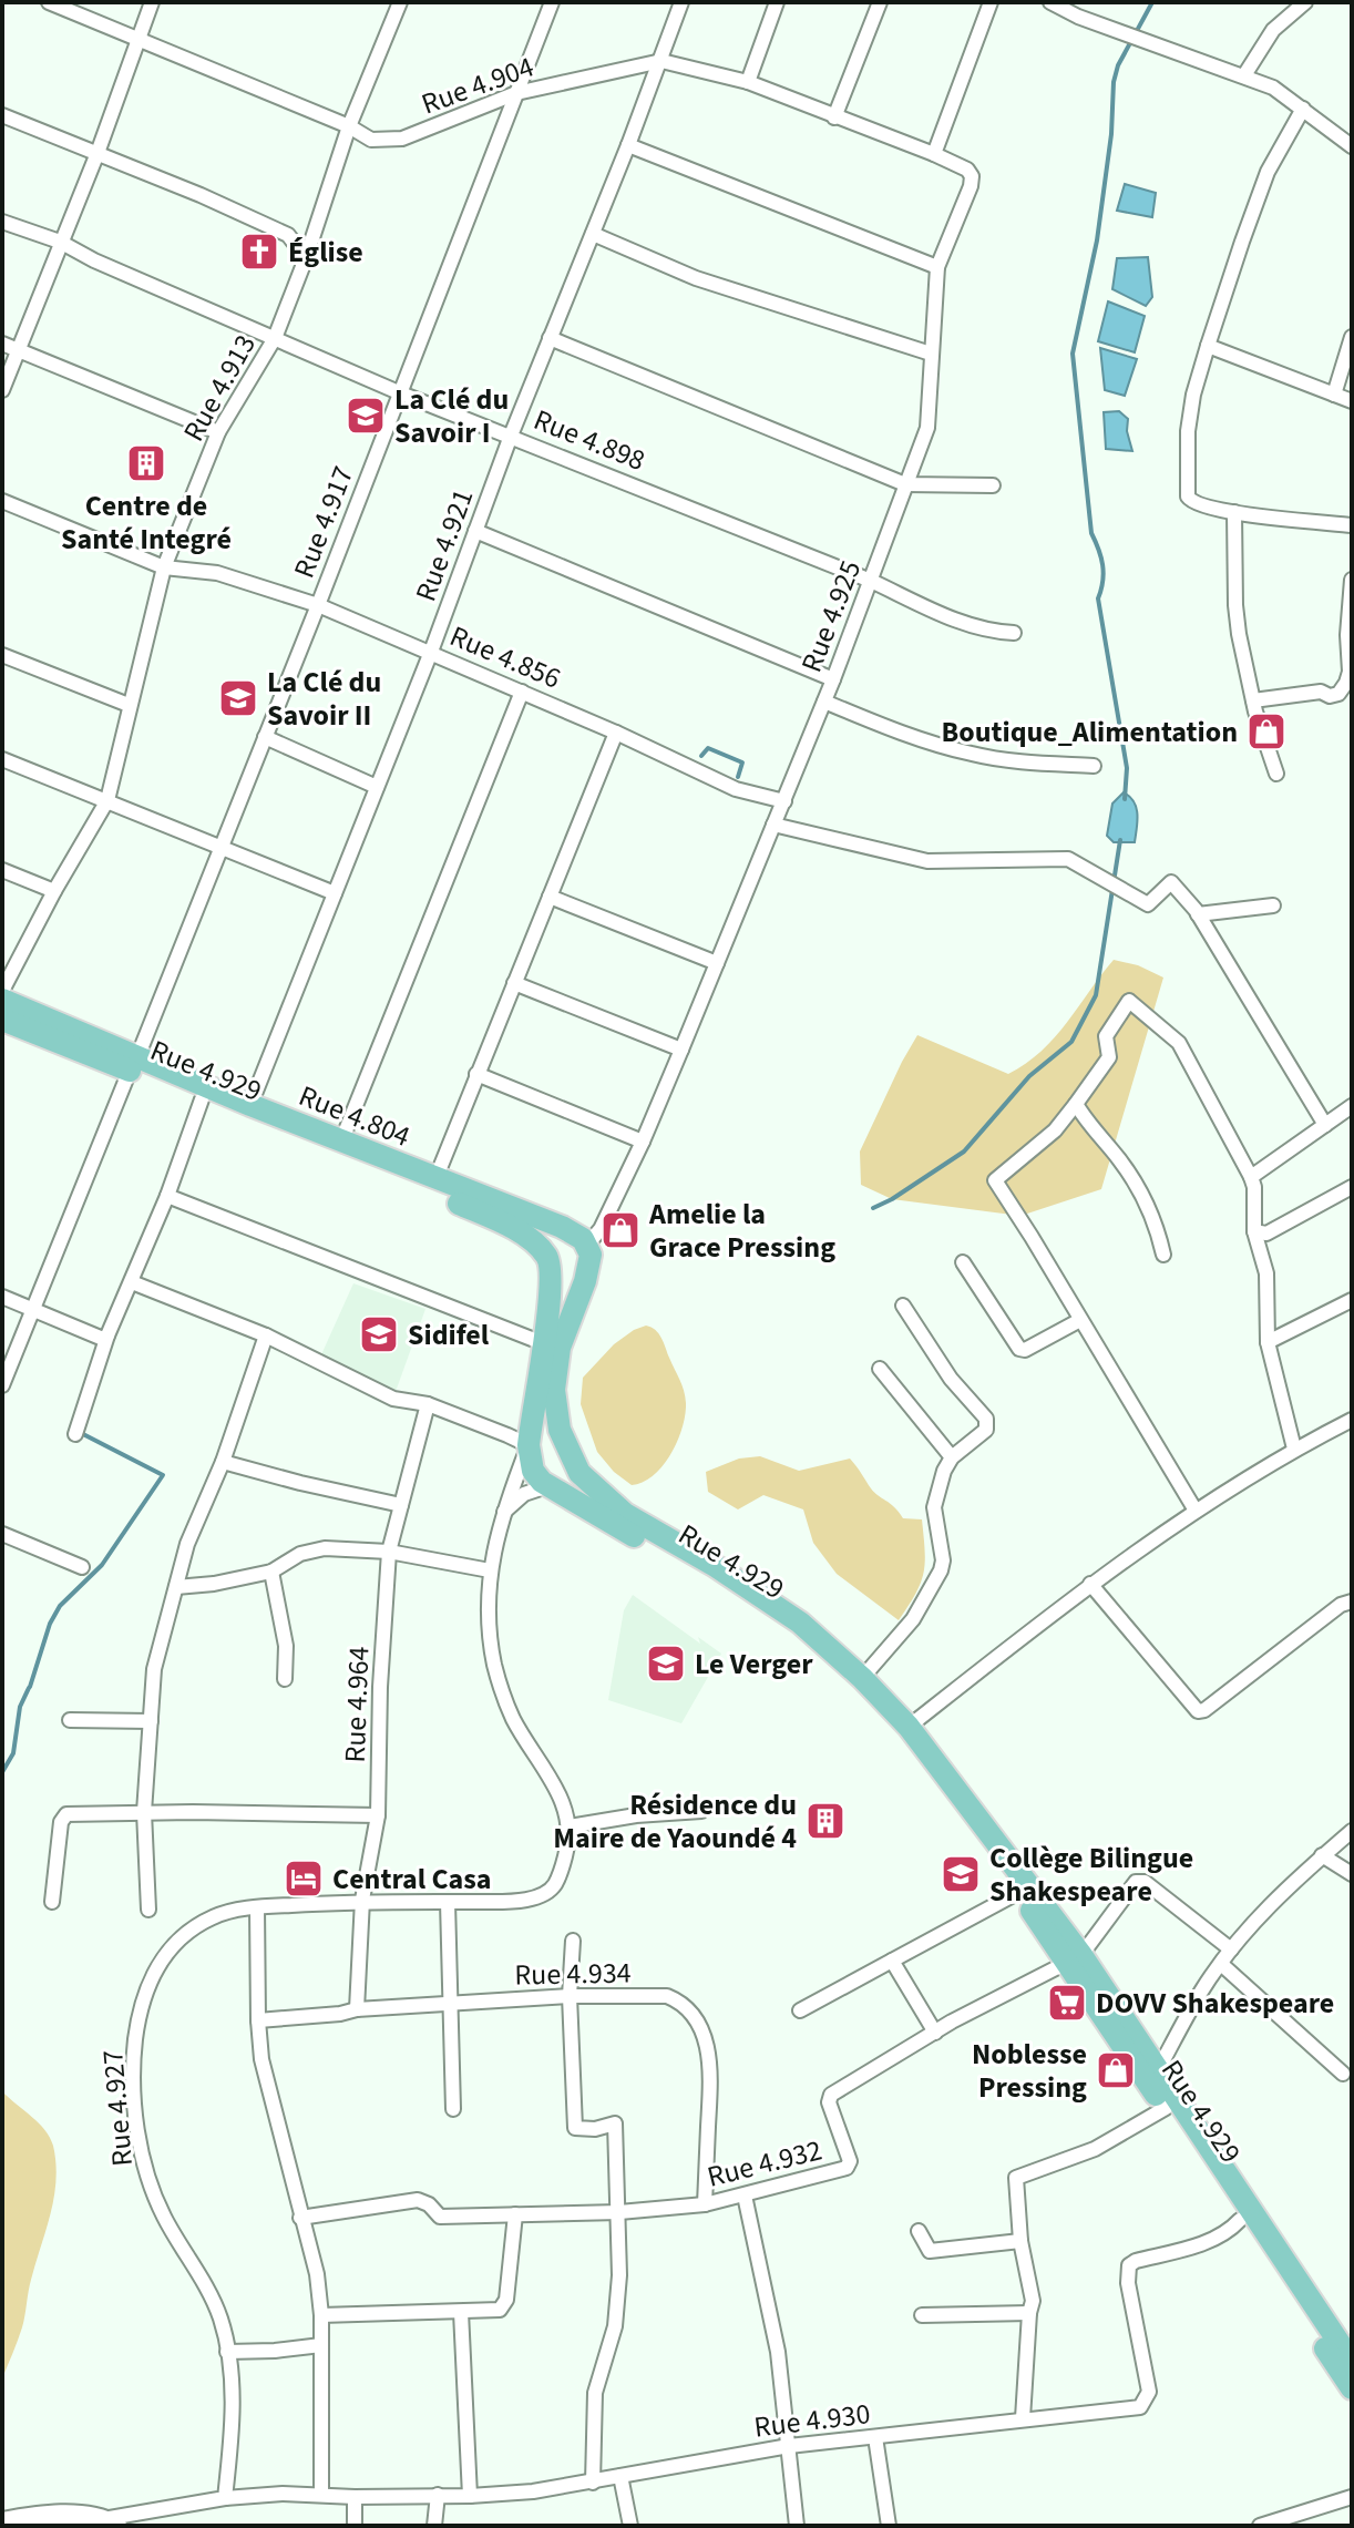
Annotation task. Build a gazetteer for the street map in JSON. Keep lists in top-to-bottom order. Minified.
{"streets":{"main road":["Rue 4.929","Rue 4.804"],"street":["Rue 4.904","Rue 4.913","Rue 4.898","Rue 4.917","Rue 4.921","Rue 4.925","Rue 4.856","Rue 4.964","Rue 4.934","Rue 4.927","Rue 4.932","Rue 4.930"]},"crossings":[["Rue 4.904","Rue 4.913"],["Rue 4.904","Rue 4.917"],["Rue 4.904","Rue 4.921"],["Rue 4.904","Rue 4.925"],["Rue 4.913","Rue 4.898"],["Rue 4.913","Rue 4.856"],["Rue 4.898","Rue 4.917"],["Rue 4.898","Rue 4.921"],["Rue 4.898","Rue 4.925"],["Rue 4.917","Rue 4.856"],["Rue 4.917","Rue 4.929"],["Rue 4.917","Rue 4.804"],["Rue 4.921","Rue 4.856"],["Rue 4.921","Rue 4.804"],["Rue 4.925","Rue 4.856"],["Rue 4.925","Rue 4.929"],["Rue 4.925","Rue 4.804"],["Rue 4.929","Rue 4.804"],["Rue 4.929","Rue 4.932"],["Rue 4.929","Rue 4.930"],["Rue 4.964","Rue 4.934"],["Rue 4.964","Rue 4.927"],["Rue 4.934","Rue 4.932"],["Rue 4.927","Rue 4.930"]],"places":{"church":["Église"],"school or university":["La Clé du Savoir I","La Clé du Savoir II","Sidifel","Le Verger","Collège Bilingue Shakespeare"],"building":["Centre de Santé Integré","Résidence du Maire de Yaoundé 4"],"shop":["Boutique_Alimentation","Amelie la Grace Pressing","Noblesse Pressing"],"hotel":["Central Casa"],"supermarket":["DOVV Shakespeare"]}}
